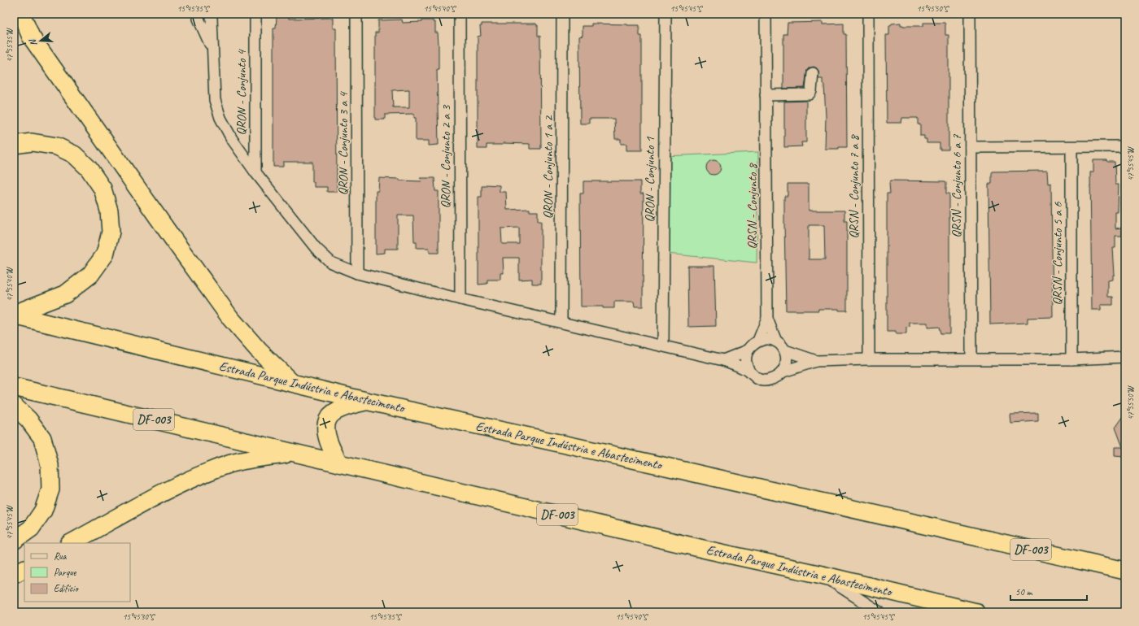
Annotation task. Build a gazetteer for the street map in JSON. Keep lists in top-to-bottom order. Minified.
{"streets":{"highway":["Estrada Parque Indústria e Abastecimento","DF-003"],"street":["QRON - Conjunto 4","QRON - Conjunto 3 a 4","QRON - Conjunto 2 a 3","QRON - Conjunto 1 a 2","QRON - Conjunto 1","QRSN - Conjunto 6 a 7","QRSN - Conjunto 7 a 8","QRSN - Conjunto 8","QRSN - Conjunto 5 a 6"]},"legend":["Rua","Parque","Edifício"],"scale_bar":"50 m","north":"left","coordinates":["15°45'35\"S","15°45'40\"S","15°45'45\"S","15°45'50\"S","47°55'35\"W","47°55'45\"W","47°55'40\"W","47°55'50\"W","15°45'30\"S"]}
